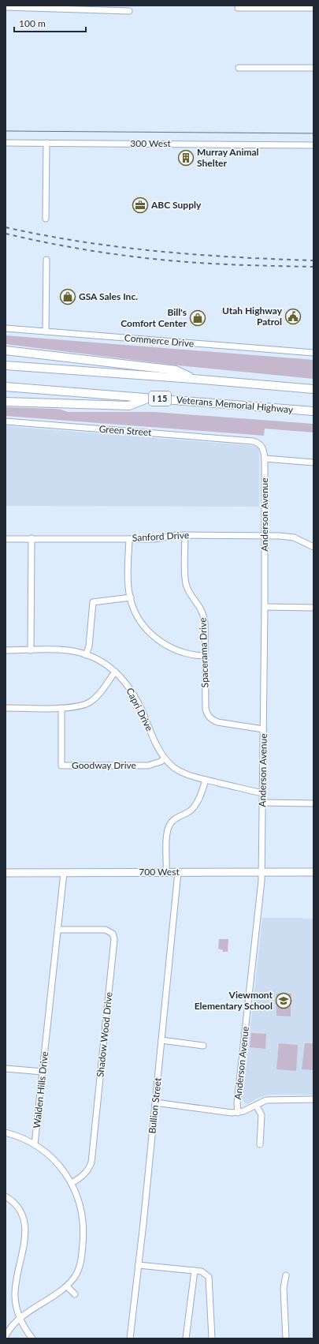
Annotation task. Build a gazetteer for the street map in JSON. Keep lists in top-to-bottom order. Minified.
{"streets":{"highway":["I 15","Veterans Memorial Highway"],"main road":["700 West"],"street":["300 West","Commerce Drive","Green Street","Anderson Avenue","Sanford Drive","Spacerama Drive","Capri Drive","Goodway Drive","Shadow Wood Drive","Walden Hills Drive","Bullion Street"]},"crossings":[["Green Street","Anderson Avenue"],["Anderson Avenue","Sanford Drive"],["Anderson Avenue","Spacerama Drive"],["Anderson Avenue","Capri Drive"],["Anderson Avenue","700 West"],["Sanford Drive","Spacerama Drive"],["Capri Drive","Goodway Drive"],["700 West","Walden Hills Drive"],["700 West","Bullion Street"],["Shadow Wood Drive","Walden Hills Drive"]],"places":{"building":["Murray Animal Shelter"],"office":["ABC Supply"],"shop":["GSA Sales Inc.","Bill's Comfort Center"],"public building":["Utah Highway Patrol"],"school or university":["Viewmont Elementary School"]},"scale_bar":"100 m"}
